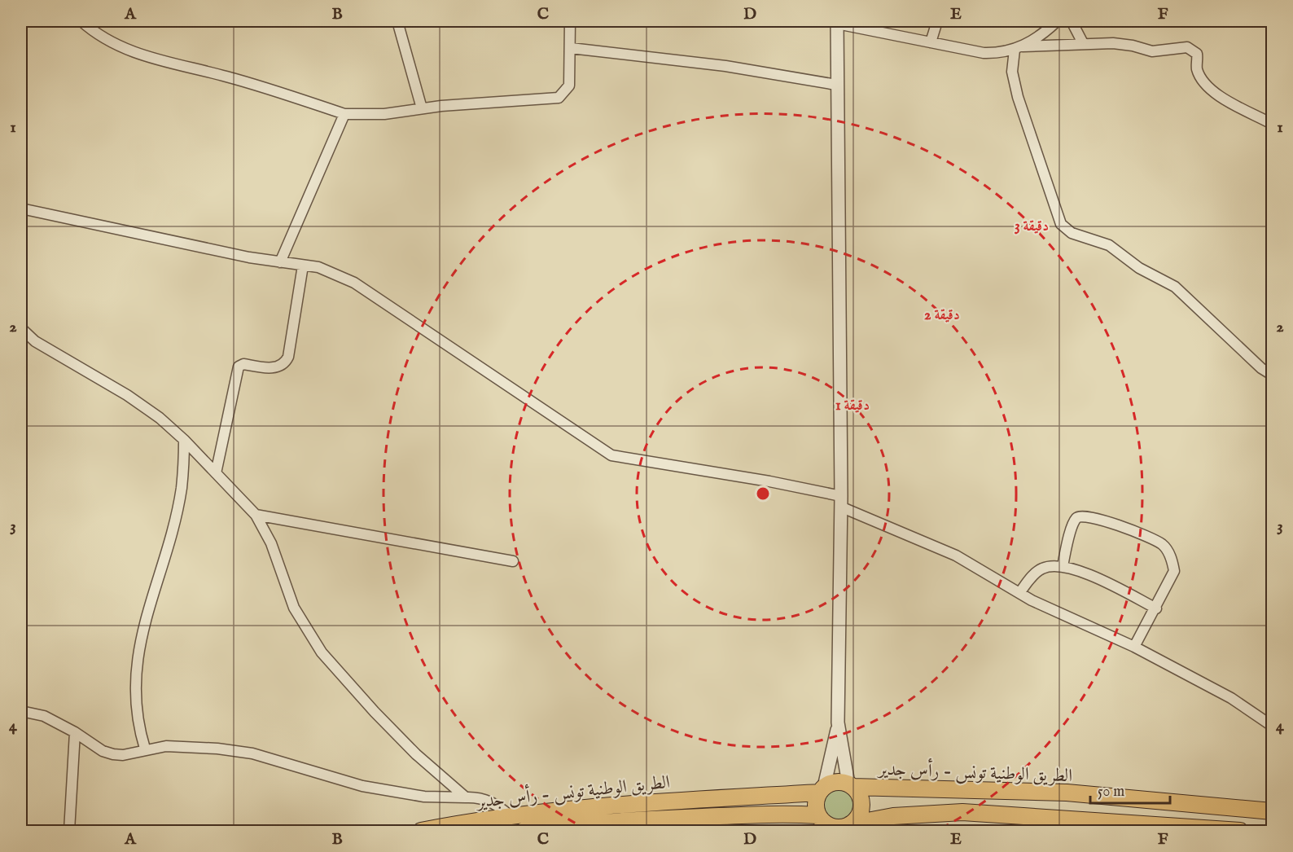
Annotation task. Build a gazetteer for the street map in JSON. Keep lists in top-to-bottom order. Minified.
{"streets":{"highway":["الطريق الوطنية تونس - رأس جدير"]},"scale_bar":"50 m","grid":{"columns":["A","B","C","D","E","F"],"rows":["1","2","3","4"]},"rings":["3 دقيقة","2 دقيقة","1 دقيقة"]}
